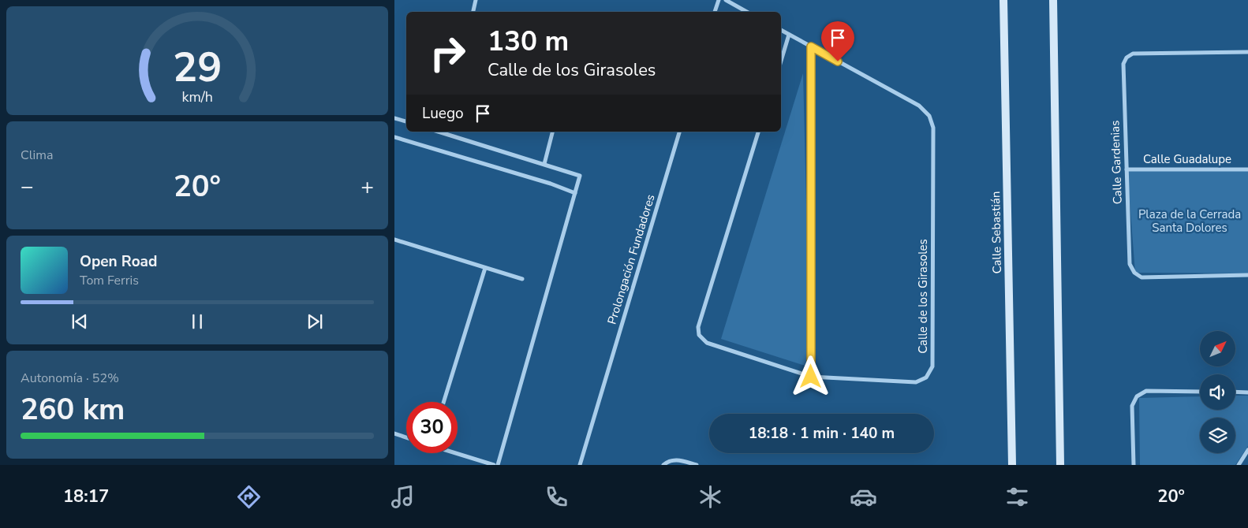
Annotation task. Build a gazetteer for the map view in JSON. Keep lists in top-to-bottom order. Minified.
{"streets":{"main road":["Calle Sebastián"],"street":["Calle Guadalupe","Calle Gardenias","Prolongación Fundadores","Calle de los Girasoles"]},"crossings":[["Calle Guadalupe","Calle Gardenias"]],"parks":["Plaza de la Cerrada Santa Dolores"],"north":"top right","page":{"turn":["130 m","Calle de los Girasoles"],"then":"Luego","tile":["Clima",["Autonomía · 52%","260 km"]],"heat":["−","20°","+"],"song":["Open Road","Tom Ferris"],"limit":"30","trip":"18:18 · 1 min · 140 m","tabs":["18:17","20°"],"gauge":["29","km/h"]}}
